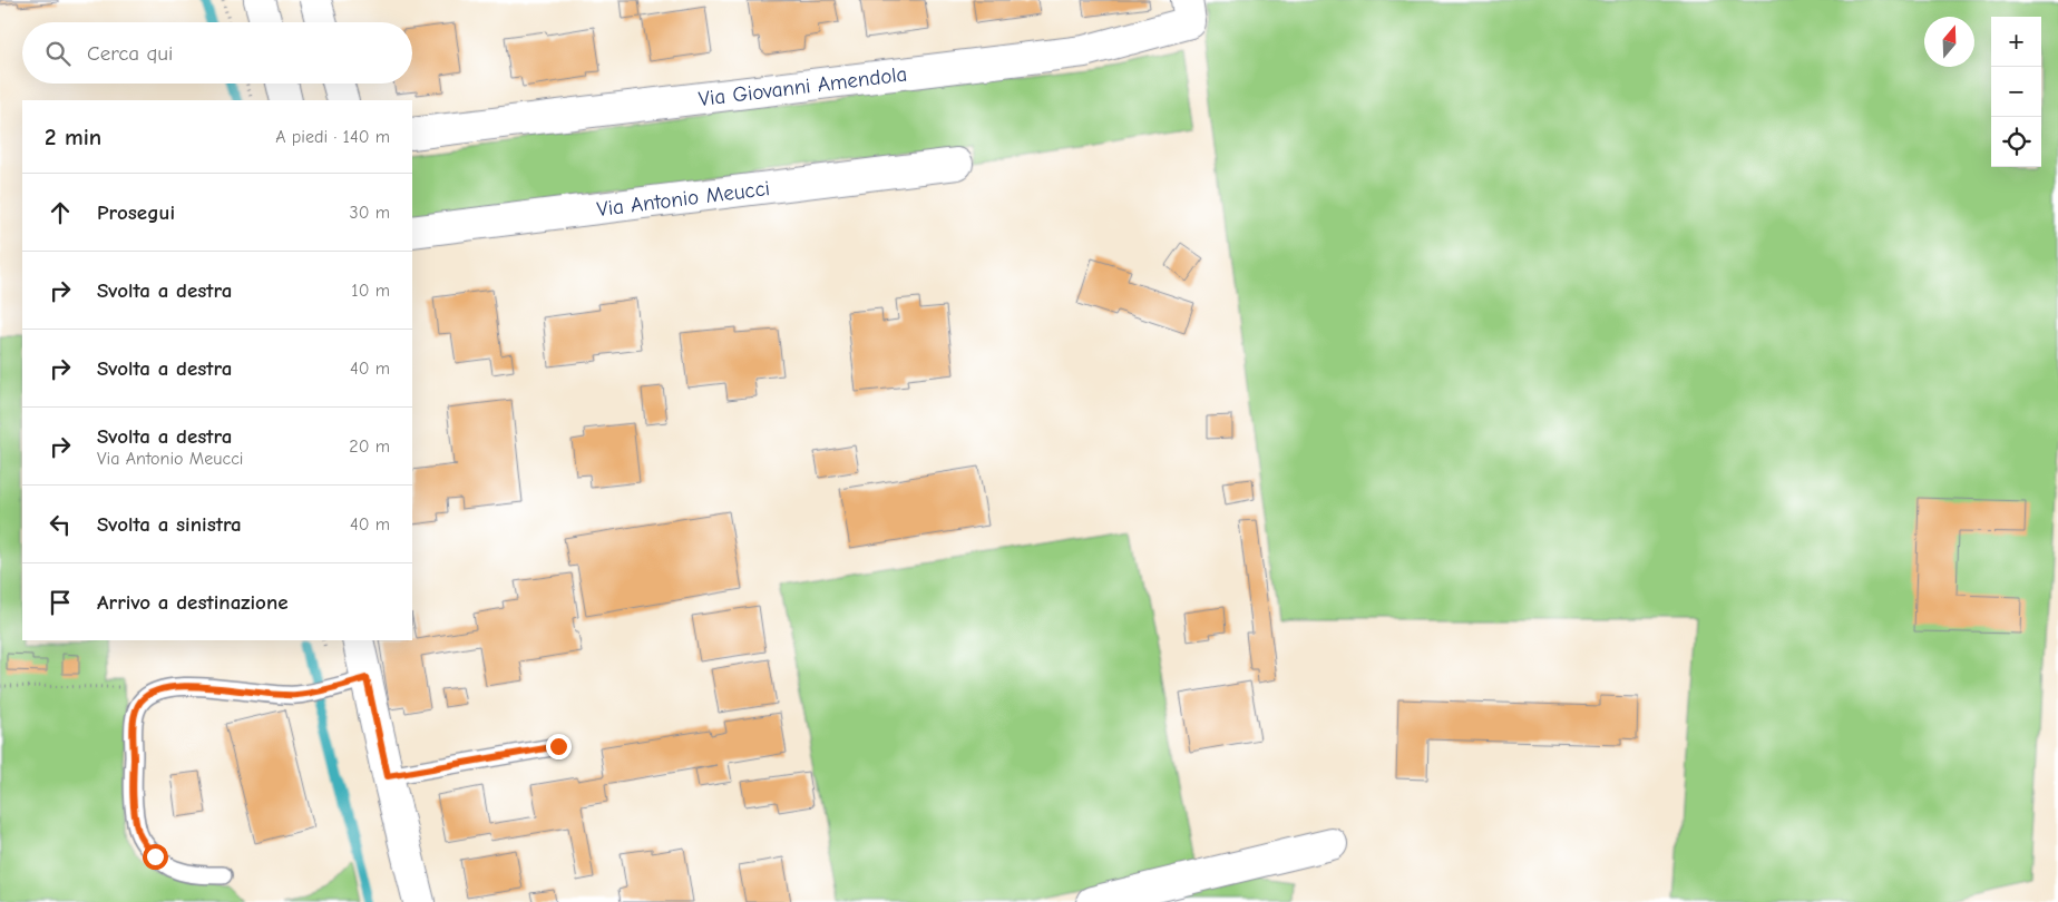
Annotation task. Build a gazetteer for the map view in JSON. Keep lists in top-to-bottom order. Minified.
{"streets":{"street":["Via Giovanni Amendola","Via Antonio Meucci"]},"north":"top","page":{"map_buttons":["+","−"],"search":"Cerca qui","heading":["2 min","A piedi · 140 m"],"list":[["Prosegui","30 m"],["Svolta a destra","10 m"],["Svolta a destra","40 m"],["Svolta a destra","Via Antonio Meucci","20 m"],["Svolta a sinistra","40 m"],"Arrivo a destinazione"]}}
